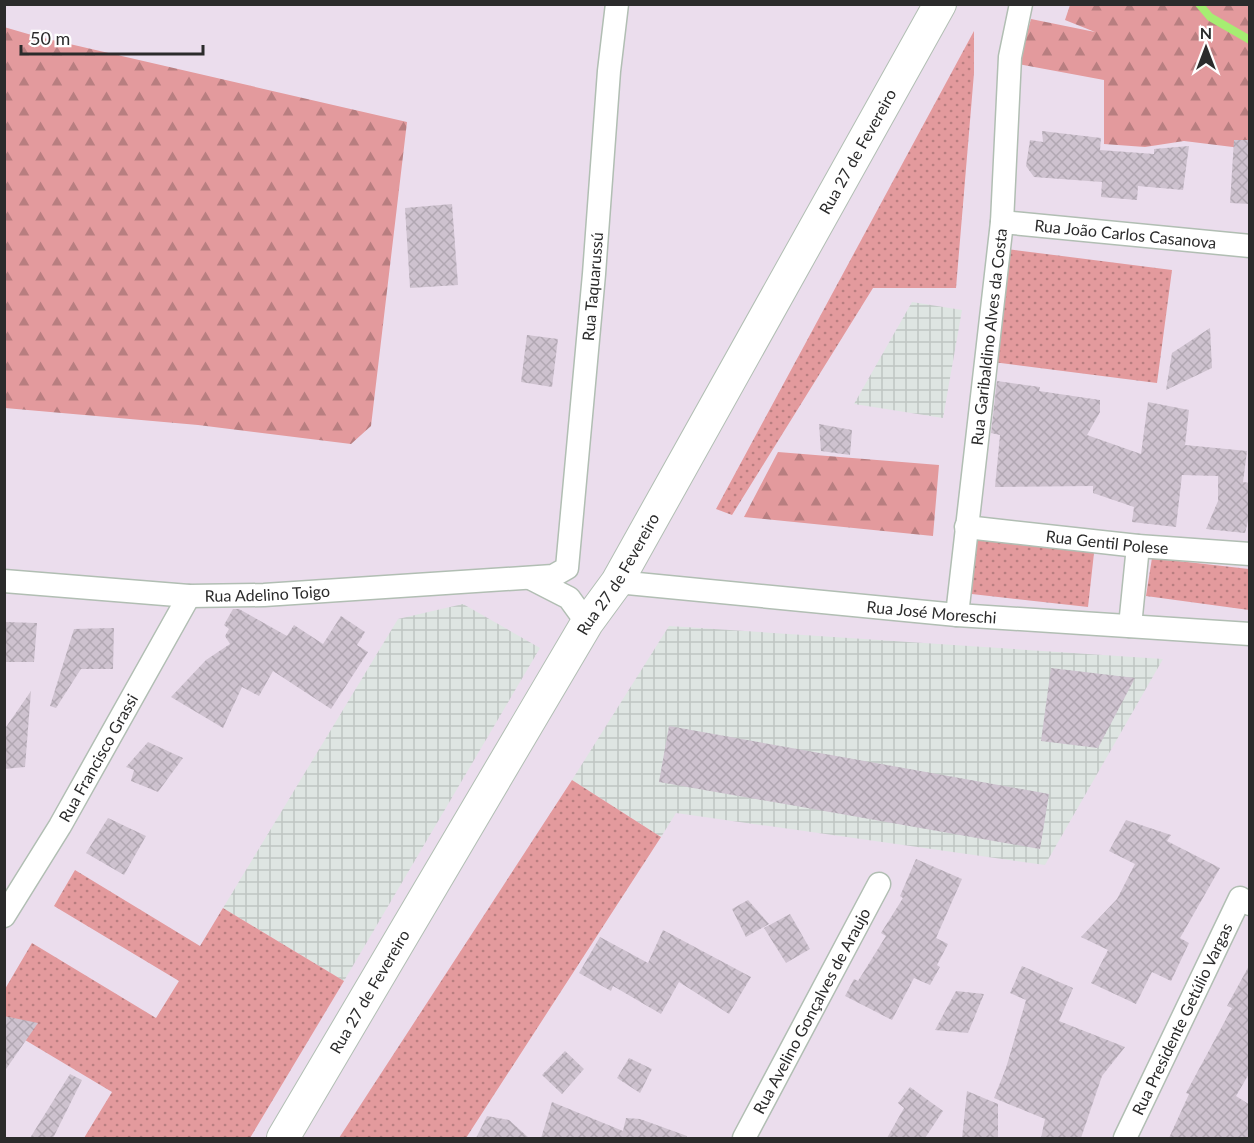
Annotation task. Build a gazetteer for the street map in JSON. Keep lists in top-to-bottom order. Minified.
{"streets":{"main road":["Rua 27 de Fevereiro"],"street":["Rua João Carlos Casanova","Rua Taquarussú","Rua Garibaldino Alves da Costa","Rua Gentil Polese","Rua Adelino Toigo","Rua José Moreschi","Rua Francisco Grassi","Rua Avelino Gonçalves de Araujo","Rua Presidente Getúlio Vargas"]},"crossings":[["Rua 27 de Fevereiro","Rua José Moreschi"],["Rua João Carlos Casanova","Rua Garibaldino Alves da Costa"],["Rua Taquarussú","Rua Adelino Toigo"],["Rua Garibaldino Alves da Costa","Rua Gentil Polese"],["Rua Garibaldino Alves da Costa","Rua José Moreschi"],["Rua Adelino Toigo","Rua Francisco Grassi"]],"scale_bar":"50 m","north":"top"}
